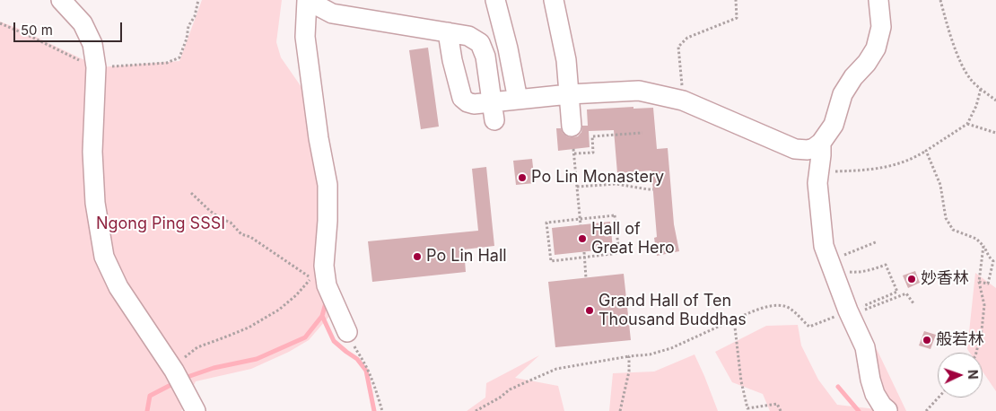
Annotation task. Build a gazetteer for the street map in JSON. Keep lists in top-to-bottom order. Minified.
{"parks":["Ngong Ping SSSI"],"places":["Po Lin Monastery","Hall of Great Hero","Po Lin Hall","妙香林","Grand Hall of Ten Thousand Buddhas","般若林"],"scale_bar":"50 m","north":"right"}
